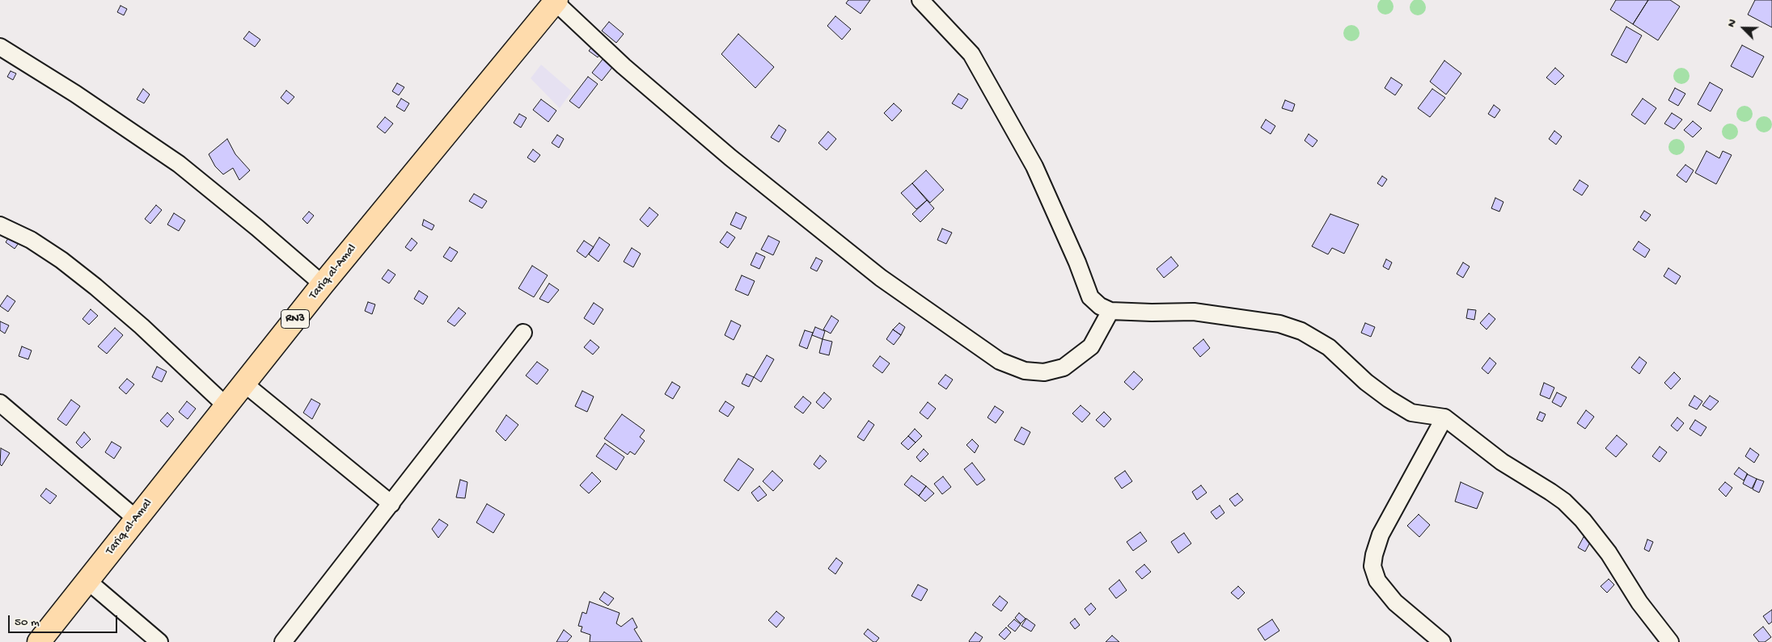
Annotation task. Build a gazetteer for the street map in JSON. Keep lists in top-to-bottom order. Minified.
{"streets":{"highway":["Tariq al-Amal","RN3"]},"scale_bar":"50 m","north":"top left"}
